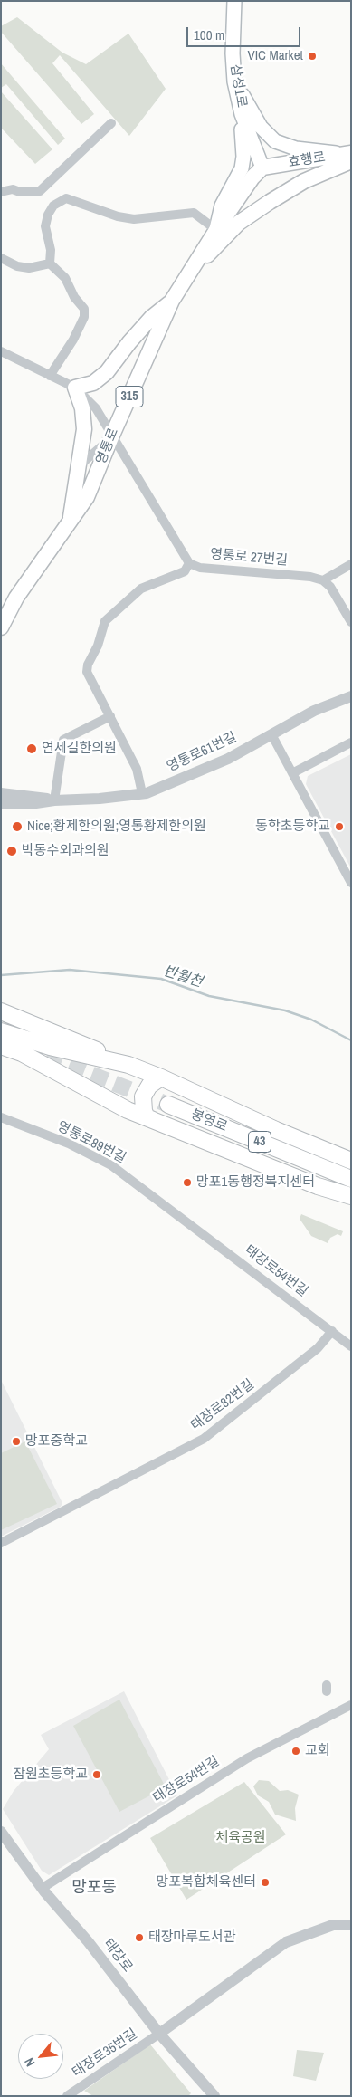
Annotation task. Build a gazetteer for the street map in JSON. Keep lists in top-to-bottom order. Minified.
{"streets":{"highway":["봉영로","43"],"main road":["삼성1로","효행로","315","영통로"],"street":["영통로 27번길","영통로61번길","영통로89번길","태장로54번길","태장로82번길","태장로","태장로35번길"]},"crossings":[["삼성1로","효행로"],["삼성1로","영통로"],["효행로","315"],["효행로","영통로"],["315","영통로"],["영통로","영통로 27번길"],["영통로89번길","태장로54번길"],["태장로54번길","태장로82번길"],["태장로54번길","태장로"],["태장로","태장로35번길"]],"districts":["망포동"],"water":["반월천"],"parks":["체육공원"],"places":["VIC Market","연세길한의원","Nice;황제한의원;영통황제한의원","동학초등학교","박동수외과의원","망포1동행정복지센터","망포중학교","교회","잠원초등학교","망포복합체육센터","태장마루도서관"],"scale_bar":"100 m","north":"bottom left"}
